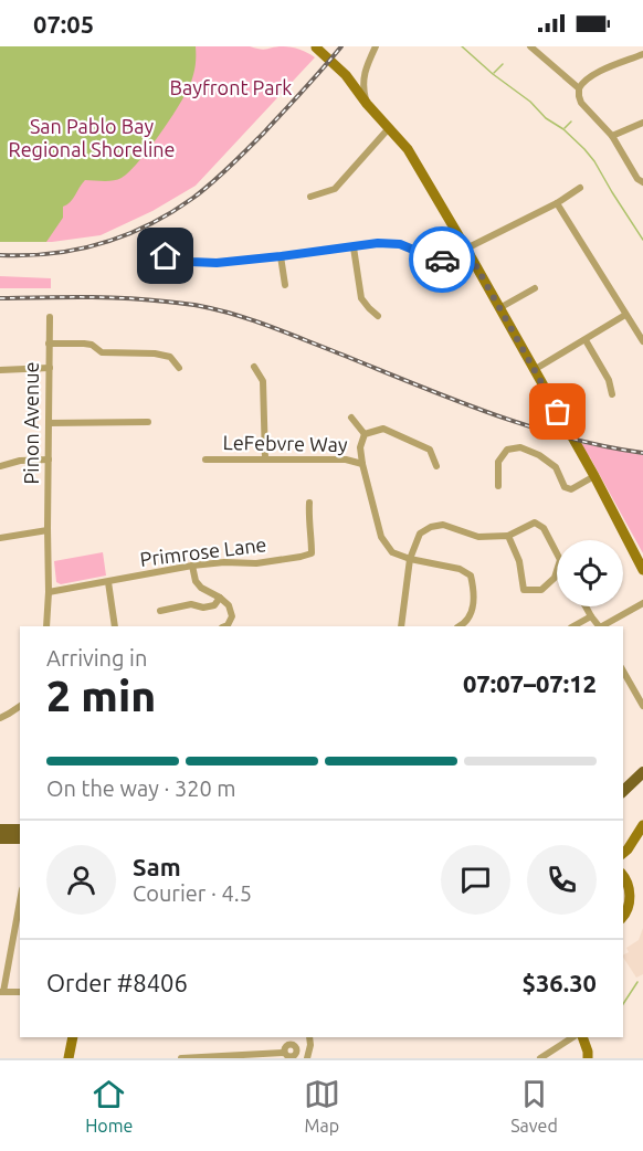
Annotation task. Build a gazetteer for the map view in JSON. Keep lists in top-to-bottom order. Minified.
{"streets":{"street":["Pinon Avenue","LeFebvre Way","Primrose Lane"]},"crossings":[["Pinon Avenue","Primrose Lane"]],"parks":["Bayfront Park","San Pablo Bay Regional Shoreline"],"page":{"status":"07:05","heading":["2 min","Arriving in","07:07–07:12"],"panel":["Sam","Courier · 4.5","Order #8406","$36.30"],"bar":"On the way · 320 m","tabs":["Home","Map","Saved"]}}
